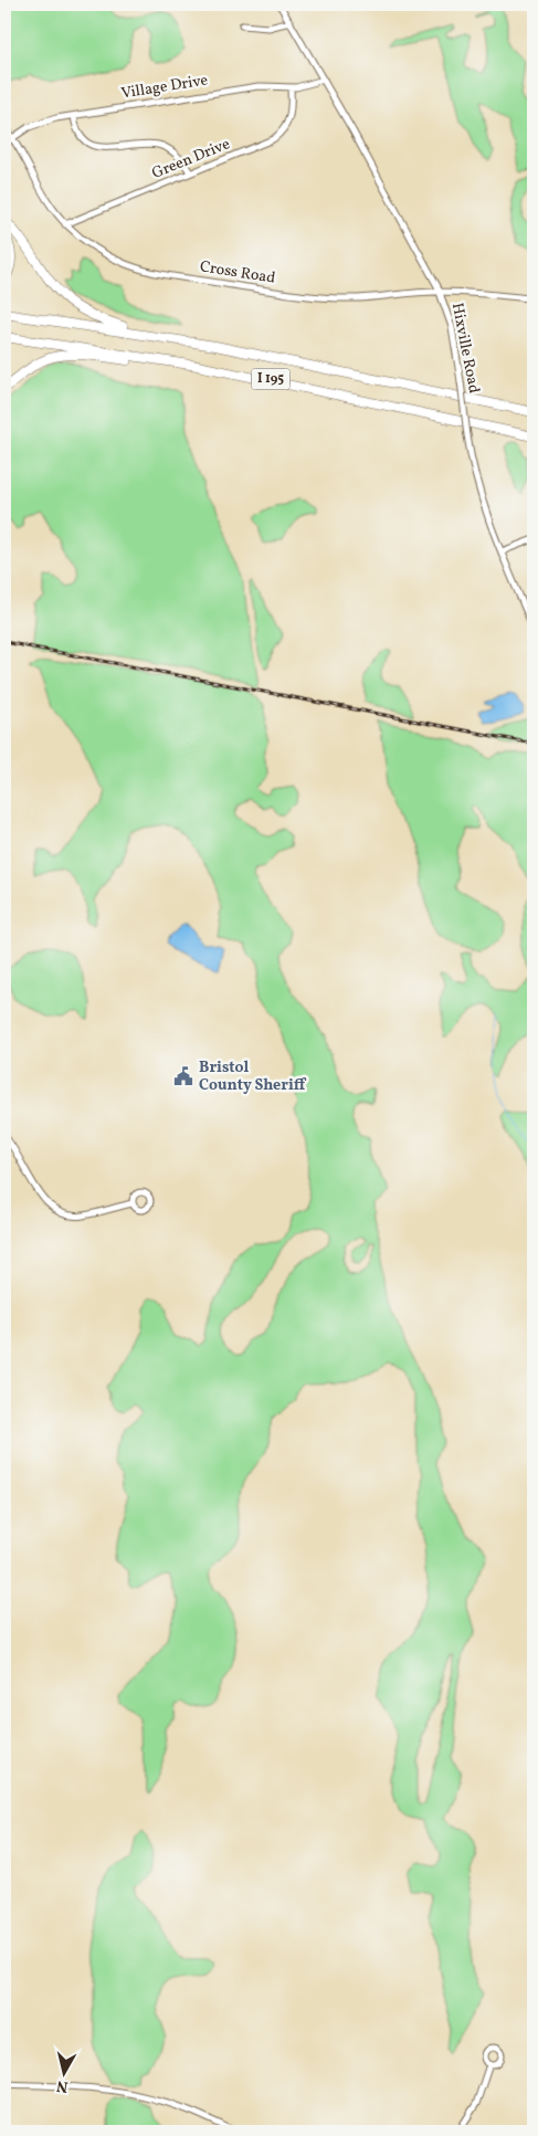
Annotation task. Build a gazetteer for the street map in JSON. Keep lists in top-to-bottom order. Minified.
{"streets":{"highway":["I 195"],"street":["Village Drive","Green Drive","Cross Road","Hixville Road"]},"crossings":[["Village Drive","Green Drive"],["Village Drive","Cross Road"],["Village Drive","Hixville Road"],["Green Drive","Cross Road"],["Cross Road","Hixville Road"]],"places":{"public building":["Bristol County Sheriff"]},"north":"bottom"}
